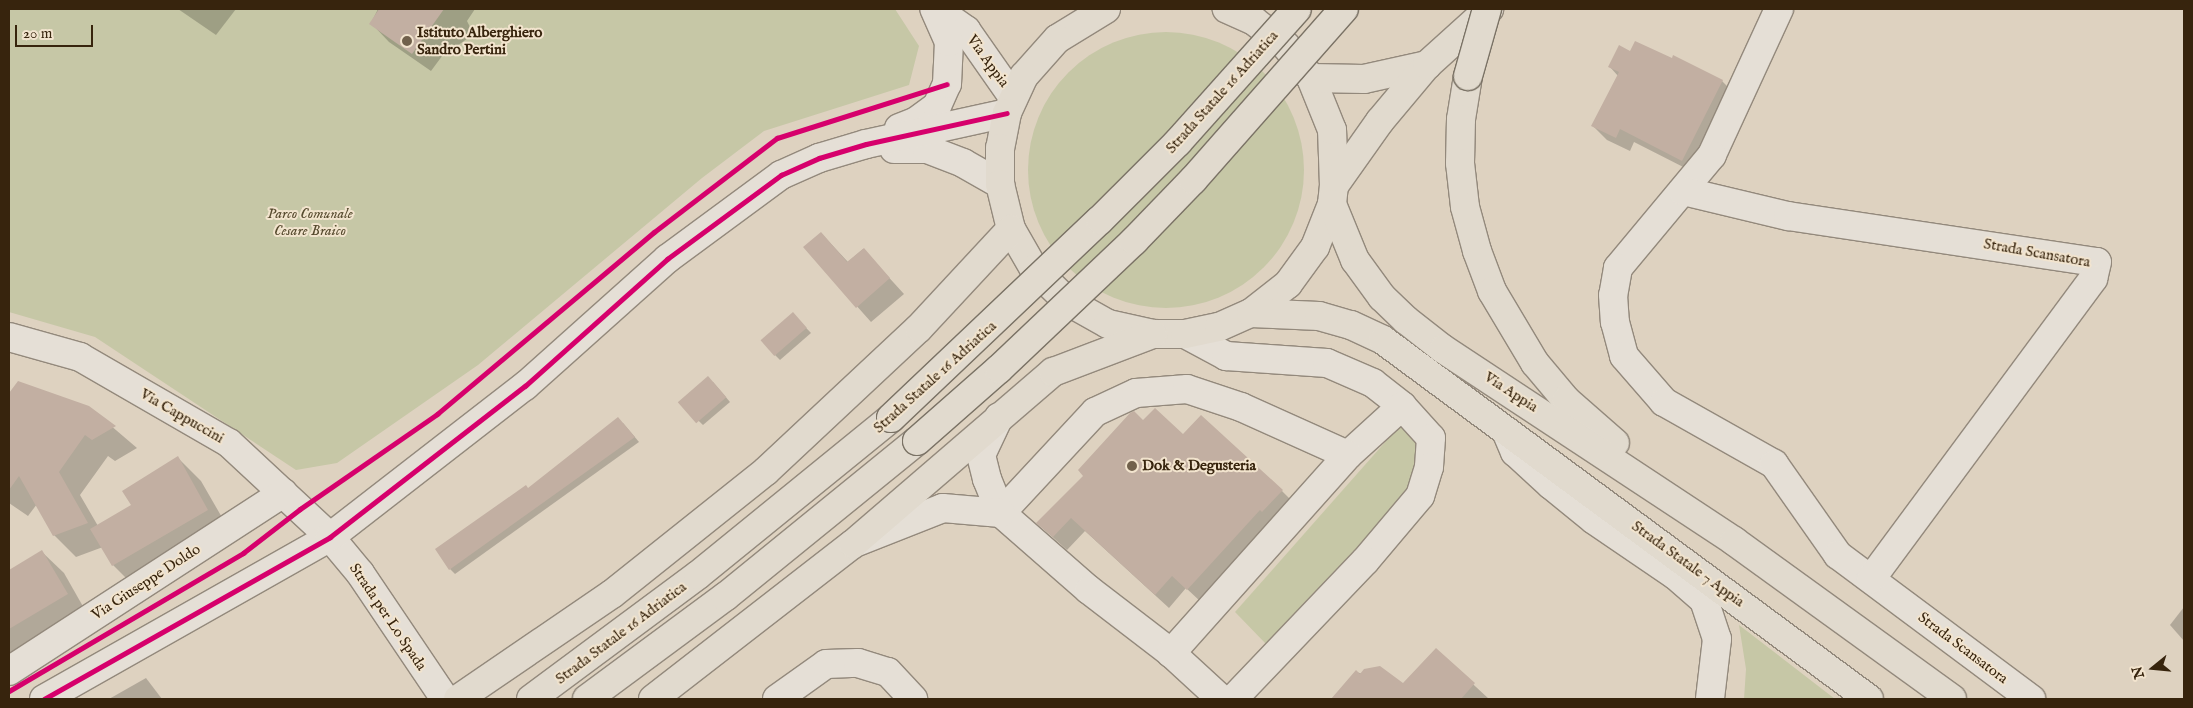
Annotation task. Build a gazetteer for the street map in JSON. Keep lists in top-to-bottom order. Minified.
{"streets":{"highway":["Via Appia","Strada Statale 16 Adriatica","Strada Statale 7 Appia"],"street":["Strada Scansatora","Via Cappuccini","Via Giuseppe Doldo","Strada per Lo Spada"]},"crossings":[["Via Cappuccini","Via Giuseppe Doldo"],["Via Cappuccini","Strada per Lo Spada"]],"parks":["Parco Comunale Cesare Braico"],"places":["Istituto Alberghiero Sandro Pertini","Dok & Degusteria"],"scale_bar":"20 m","north":"left"}
